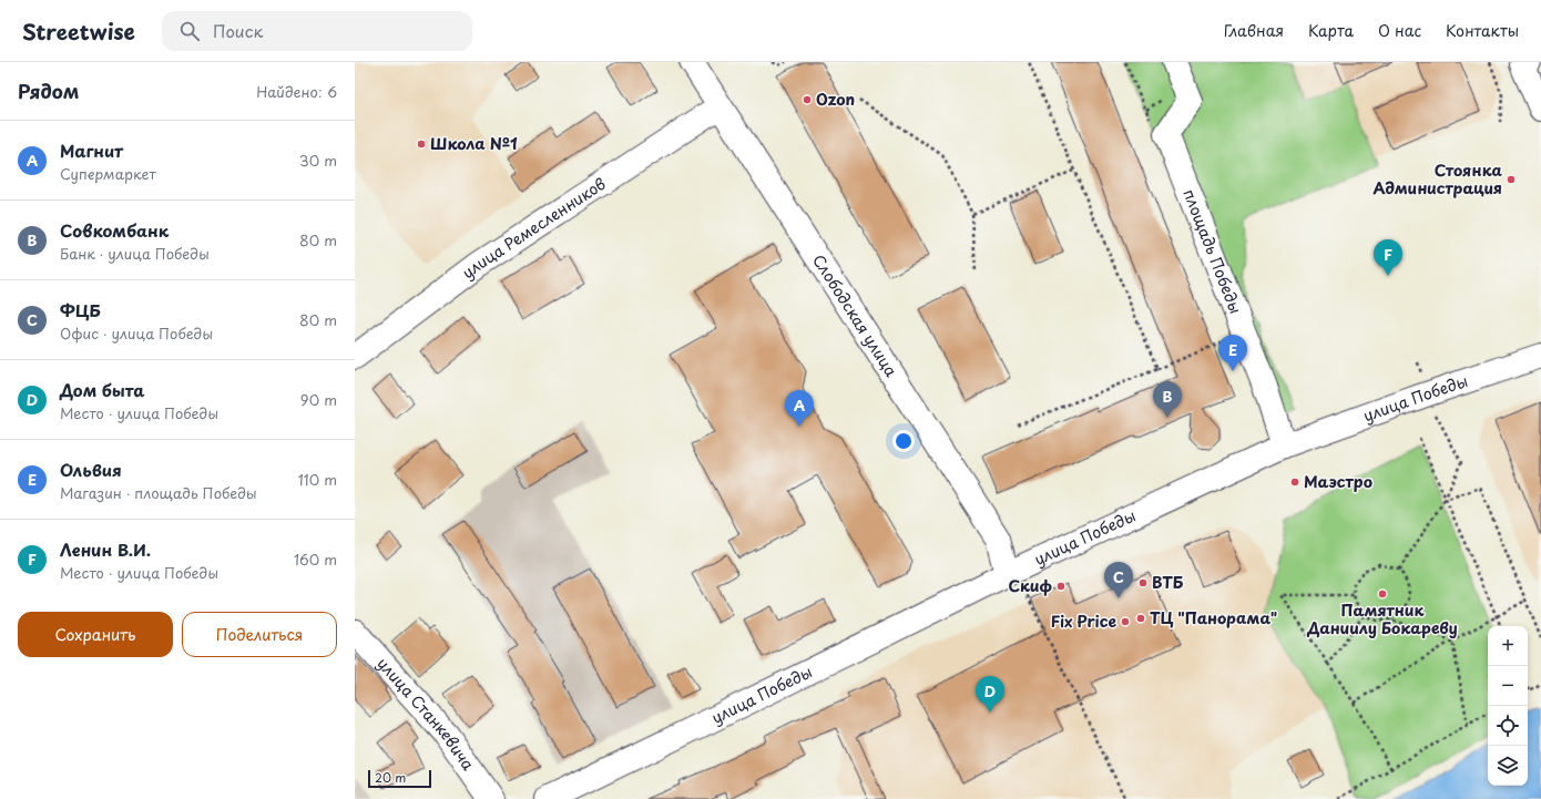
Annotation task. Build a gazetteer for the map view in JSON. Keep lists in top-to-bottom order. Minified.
{"streets":{"street":["улица Ремесленников","площадь Победы","Слободская улица","улица Победы","улица Станкевича"]},"crossings":[["улица Ремесленников","Слободская улица"],["площадь Победы","улица Победы"],["Слободская улица","улица Победы"]],"places":["Ozon","Школа №1","Стоянка Администрация","Маэстро","ВТБ","Скиф","Памятник Даниилу Бокареву","ТЦ \"Панорама\"","Fix Price"],"scale_bar":"20 m","page":{"header":"Streetwise","search":"Поиск","nav":["Главная","Карта","О нас","Контакты"],"heading":["Рядом","Найдено: 6"],"list":[{"mark":"A","name":"Магнит","note":"Супермаркет","value":"30 m"},{"mark":"B","name":"Совкомбанк","note":"Банк · улица Победы","value":"80 m"},{"mark":"C","name":"ФЦБ","note":"Офис · улица Победы","value":"80 m"},{"mark":"D","name":"Дом быта","note":"Место · улица Победы","value":"90 m"},{"mark":"E","name":"Ольвия","note":"Магазин · площадь Победы","value":"110 m"},{"mark":"F","name":"Ленин В.И.","note":"Место · улица Победы","value":"160 m"}],"pins":["F","E","B","A","C","D"],"buttons":["Сохранить","Поделиться"],"map_buttons":["+","−"],"scale":"20 m"}}
